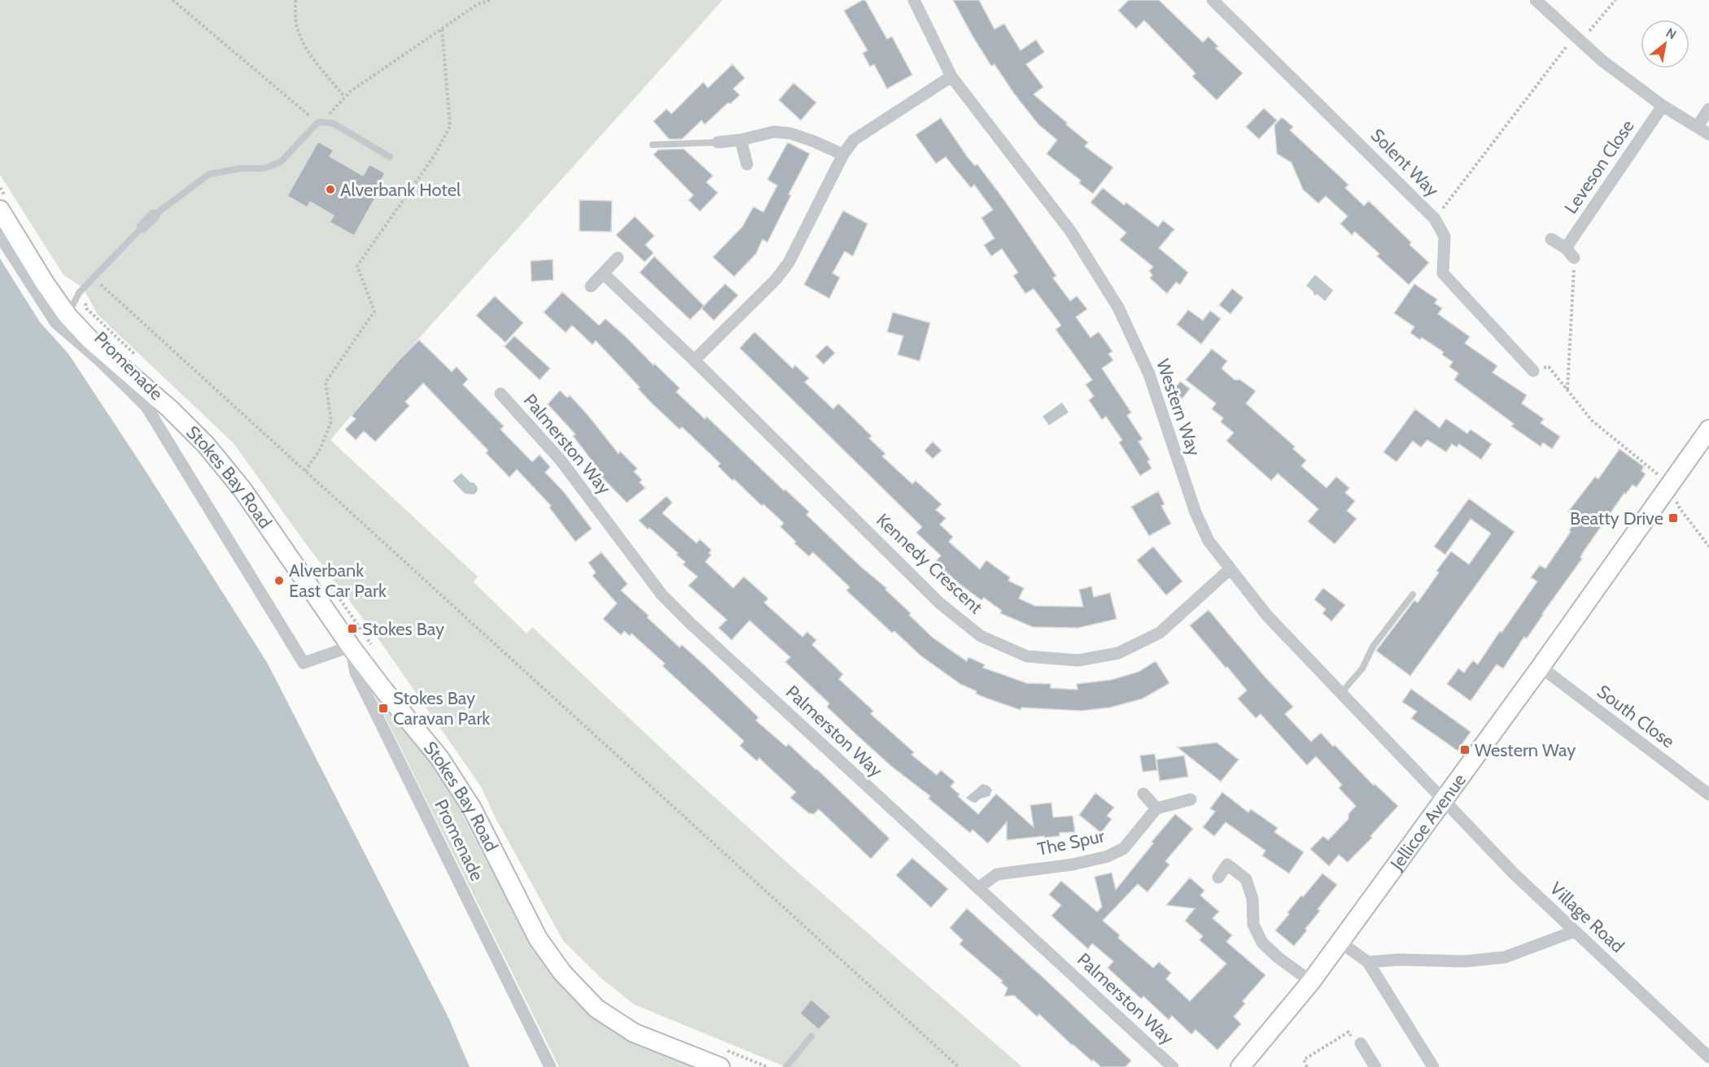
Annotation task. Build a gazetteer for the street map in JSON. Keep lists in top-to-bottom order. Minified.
{"streets":{"street":["Solent Way","Leveson Close","Promenade","Western Way","Palmerston Way","Stokes Bay Road","Kennedy Crescent","South Close","Jellicoe Avenue","The Spur","Village Road"]},"crossings":[["Promenade","Stokes Bay Road"],["Western Way","Kennedy Crescent"],["Western Way","Jellicoe Avenue"],["Western Way","Village Road"],["Palmerston Way","The Spur"],["South Close","Jellicoe Avenue"],["Jellicoe Avenue","Village Road"]],"places":{"other":["Alverbank Hotel","Alverbank East Car Park"],"transit":["Beatty Drive","Stokes Bay","Stokes Bay Caravan Park","Western Way"]},"north":"top right"}
